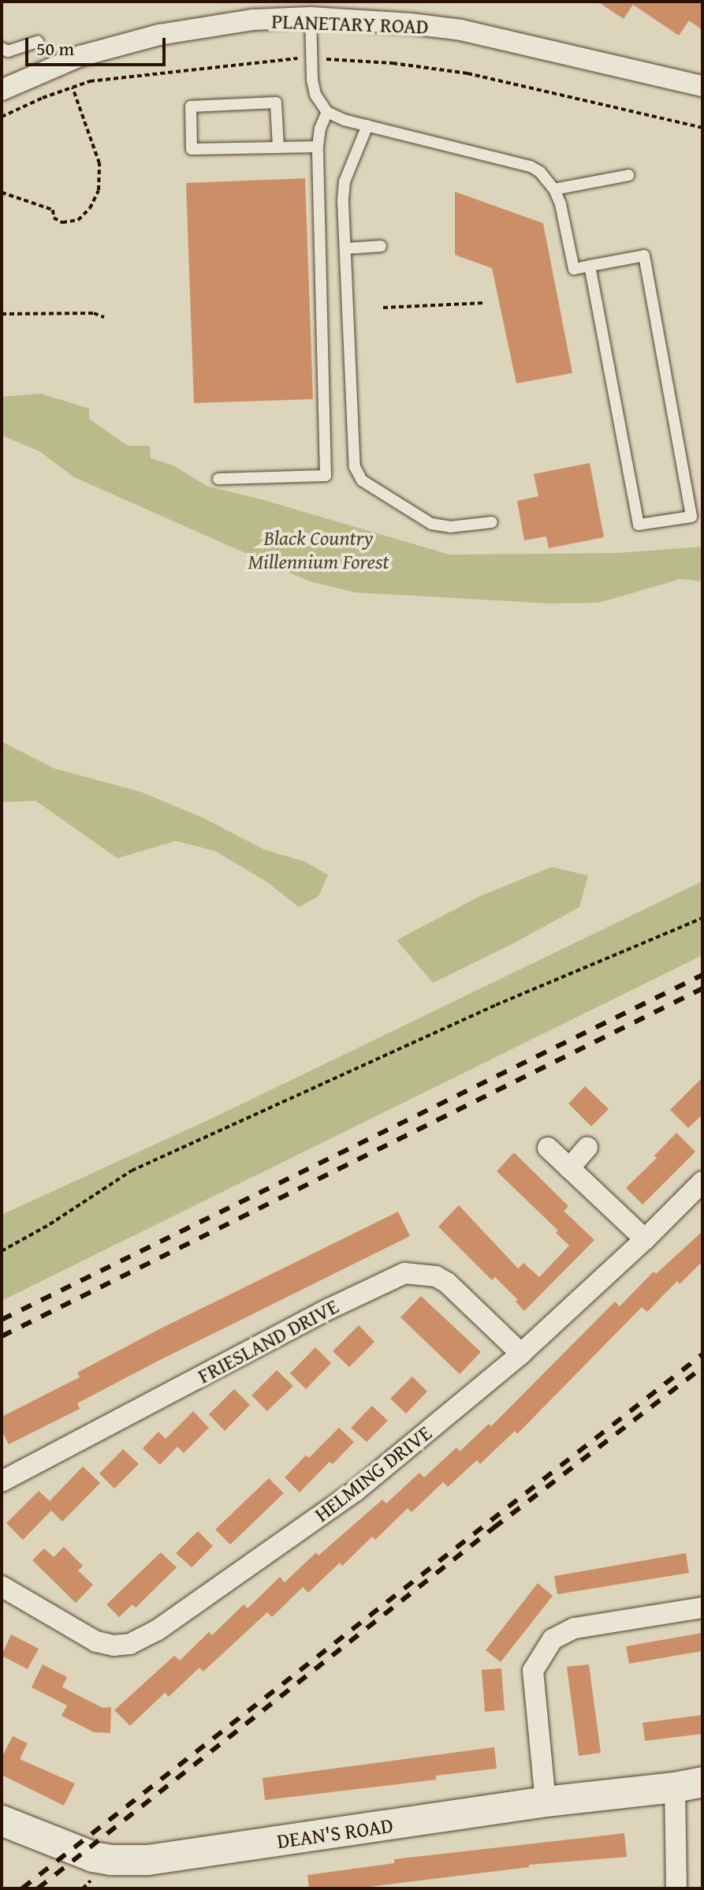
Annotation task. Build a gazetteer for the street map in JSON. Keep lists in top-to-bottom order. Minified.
{"streets":{"street":["PLANETARY ROAD","FRIESLAND DRIVE","HELMING DRIVE","DEAN'S ROAD"]},"crossings":[["FRIESLAND DRIVE","HELMING DRIVE"]],"parks":["Black Country Millennium Forest"],"scale_bar":"50 m"}
